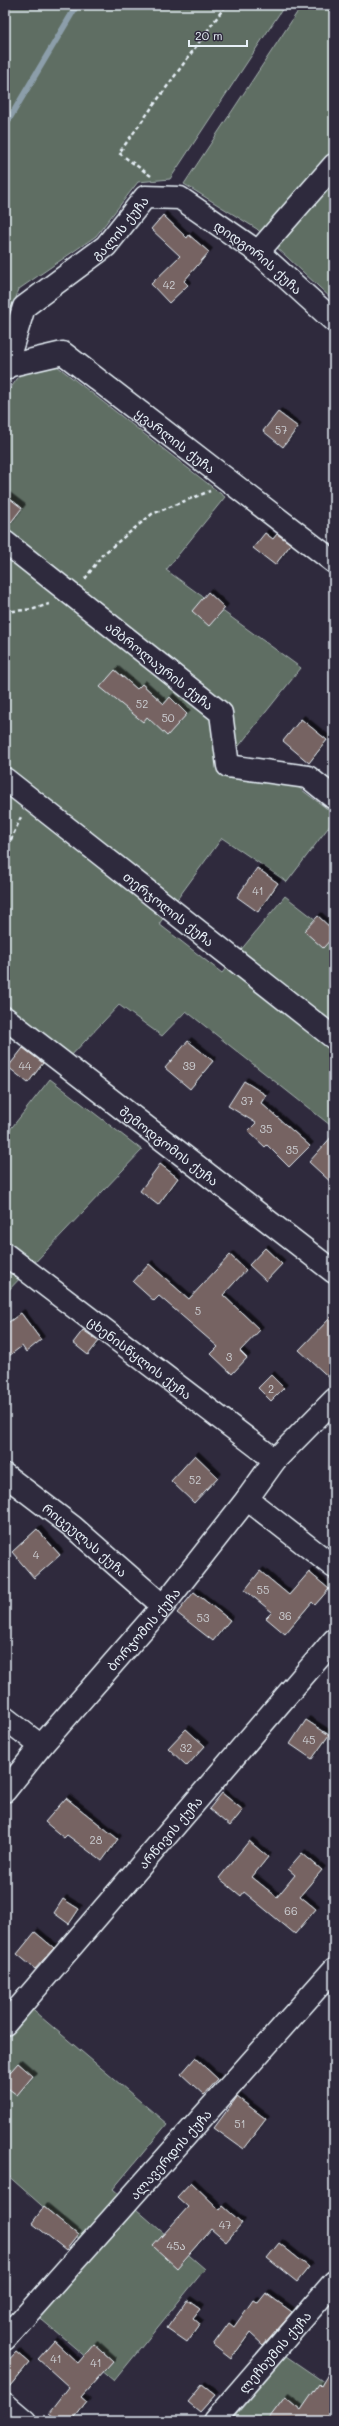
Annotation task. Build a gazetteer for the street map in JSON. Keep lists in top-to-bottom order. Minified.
{"streets":{"street":["გალის ქუჩა","დიდგორის ქუჩა","ყვარლის ქუჩა","ამბროლაურის ქუჩა","თერჯოლის ქუჩა","შემოდგომის ქუჩა","ცხენისწყლის ქუჩა","რიცეულას ქუჩა","ბორჯომის ქუჩა","არწივის ქუჩა","ალავერდის ქუჩა","ლეჩხუმის ქუჩა"]},"crossings":[["გალის ქუჩა","დიდგორის ქუჩა"],["გალის ქუჩა","ყვარლის ქუჩა"],["ცხენისწყლის ქუჩა","ბორჯომის ქუჩა"],["რიცეულას ქუჩა","ბორჯომის ქუჩა"]],"house_numbers":["42","57","52","50","41","44","39","37","35","35","5","3","2","52","4","55","36","53","45","32","28","66","51","47","45ა","41","41"],"scale_bar":"20 m"}
